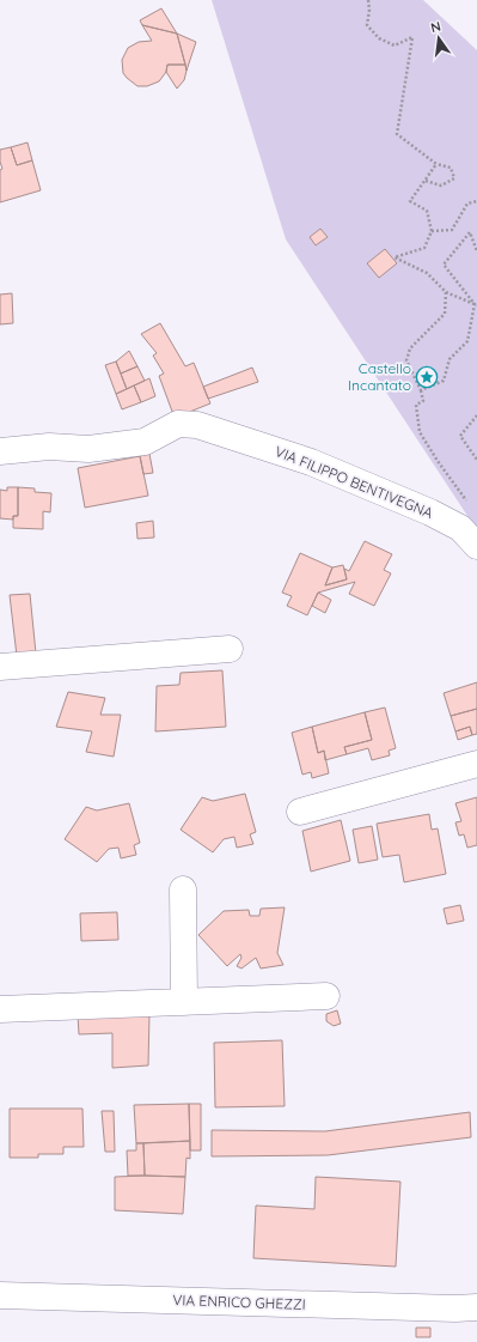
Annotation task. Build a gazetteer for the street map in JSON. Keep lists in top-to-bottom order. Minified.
{"streets":{"street":["VIA FILIPPO BENTIVEGNA","VIA ENRICO GHEZZI"]},"places":{"place":["Castello Incantato"]},"north":"top"}
